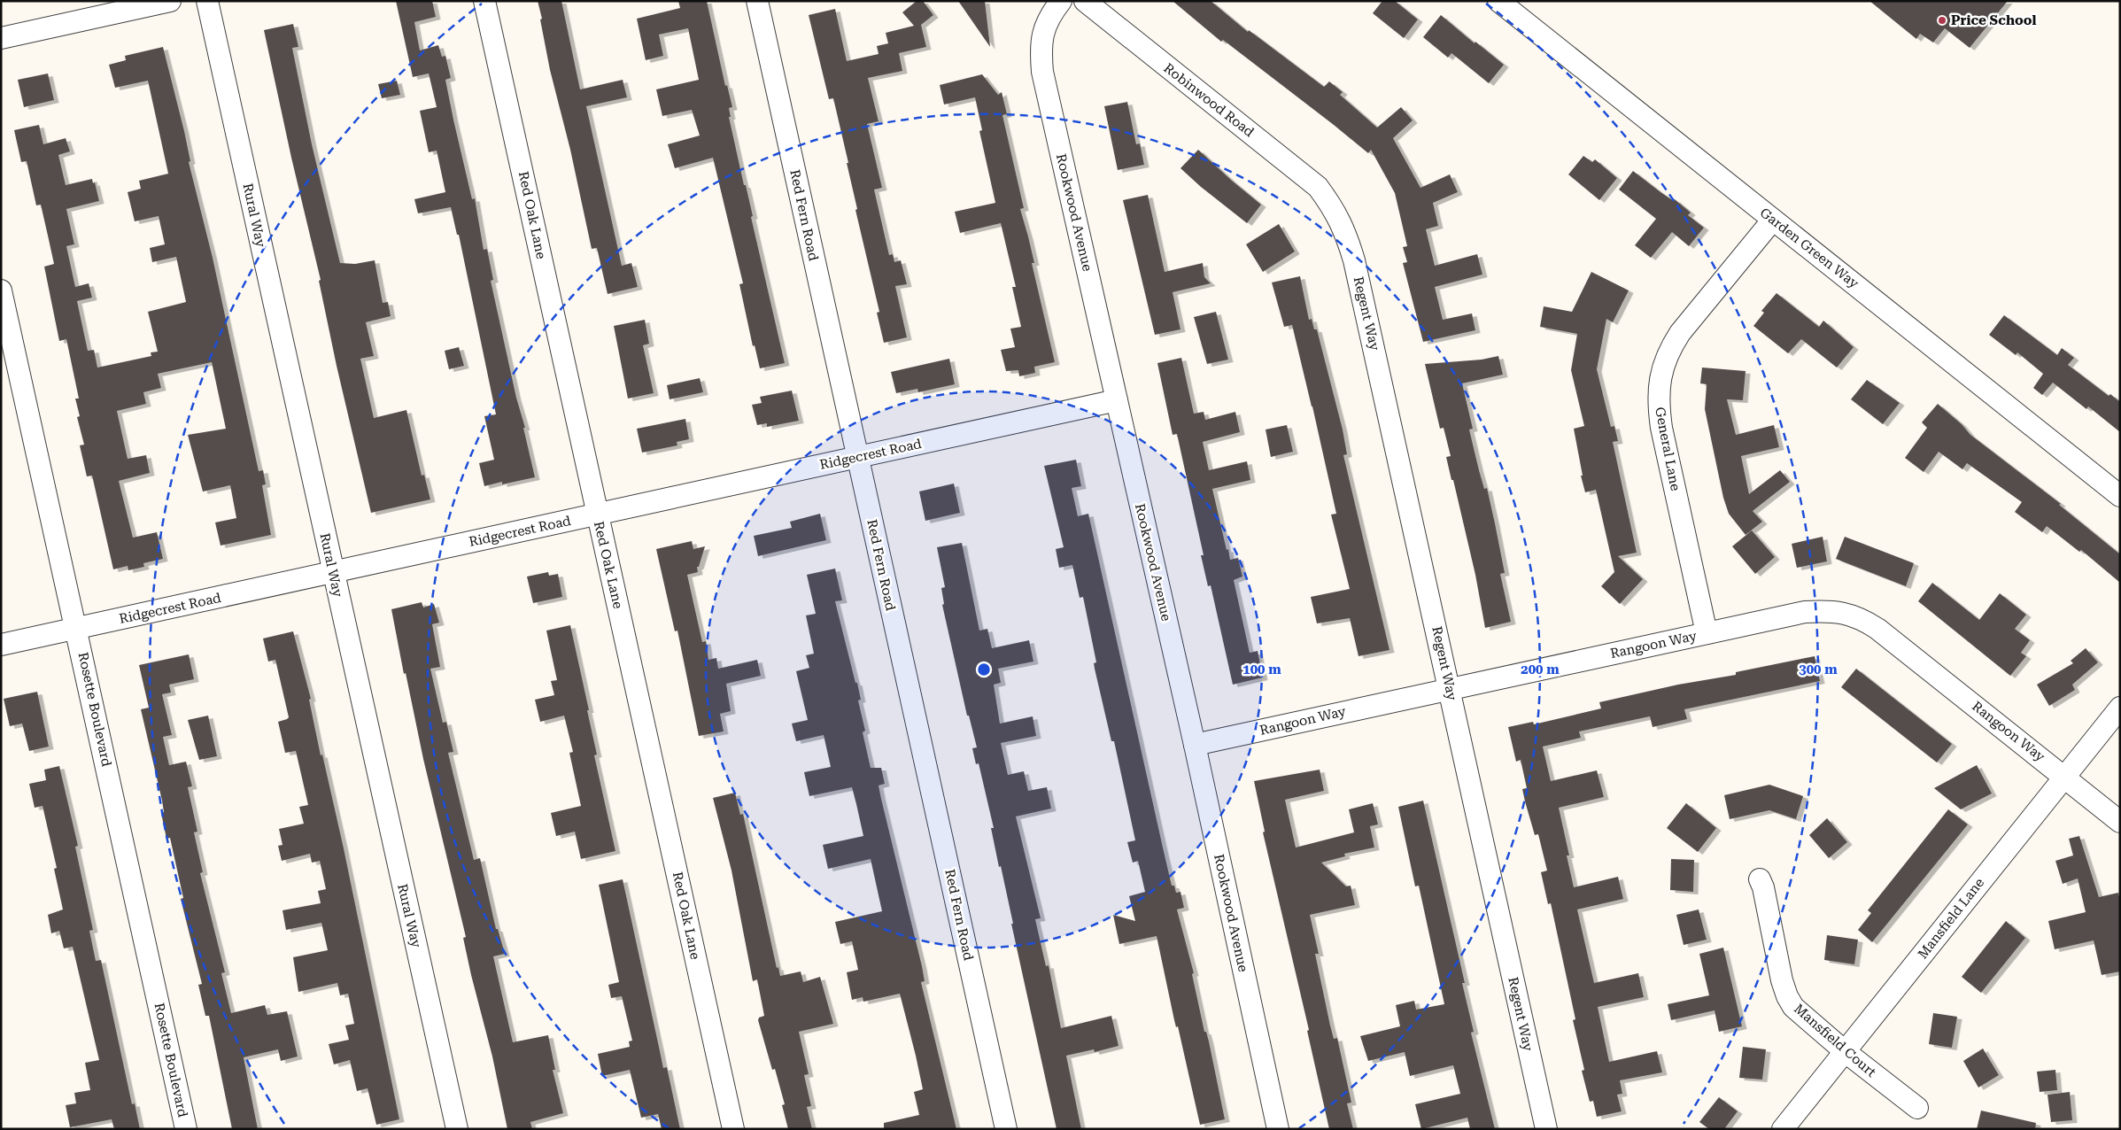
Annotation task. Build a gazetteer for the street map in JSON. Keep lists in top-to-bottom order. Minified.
{"streets":{"street":["Robinwood Road","Rookwood Avenue","Rural Way","Red Oak Lane","Red Fern Road","Garden Green Way","Regent Way","General Lane","Ridgecrest Road","Rangoon Way","Rosette Boulevard","Mansfield Lane","Mansfield Court"]},"crossings":[["Robinwood Road","Regent Way"],["Rookwood Avenue","Ridgecrest Road"],["Rookwood Avenue","Rangoon Way"],["Rural Way","Ridgecrest Road"],["Red Oak Lane","Ridgecrest Road"],["Red Fern Road","Ridgecrest Road"],["Garden Green Way","General Lane"],["Regent Way","Rangoon Way"],["General Lane","Rangoon Way"],["Ridgecrest Road","Rosette Boulevard"],["Rangoon Way","Mansfield Lane"],["Mansfield Lane","Mansfield Court"]],"places":["Price School"],"rings":["100 m","200 m","300 m"]}
